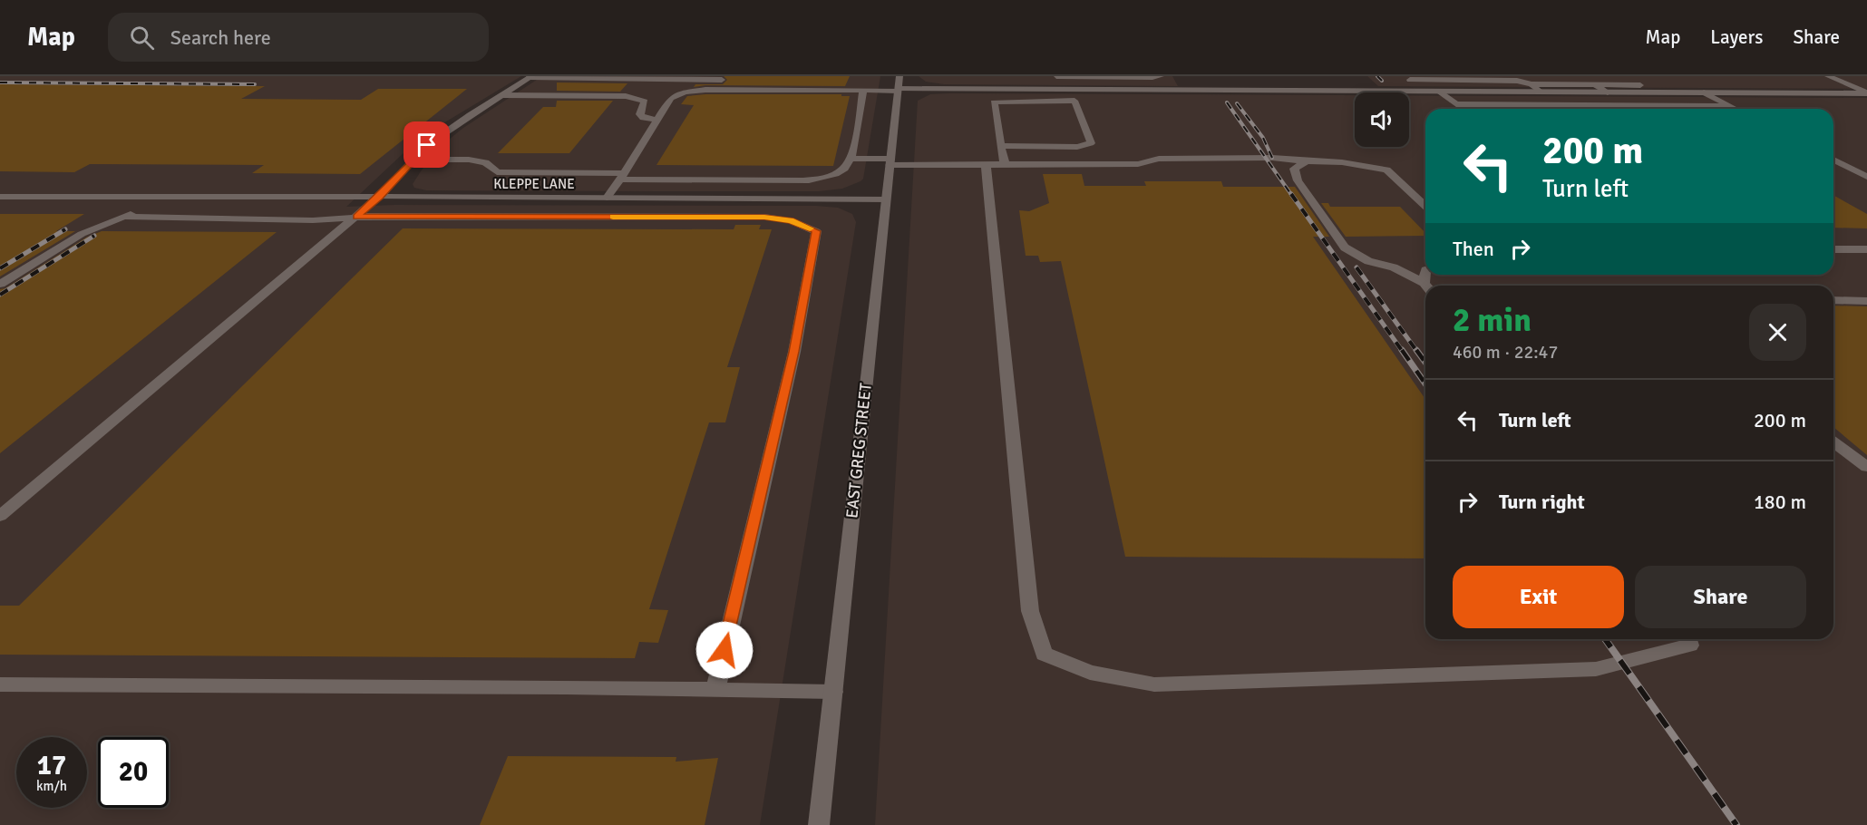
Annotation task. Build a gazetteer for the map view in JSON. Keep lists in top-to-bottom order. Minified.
{"streets":{"street":["KLEPPE LANE","EAST GREG STREET"]},"crossings":[["KLEPPE LANE","EAST GREG STREET"]],"page":{"header":"Map","search":"Search here","nav":["Map","Layers","Share"],"turn":["200 m","Turn left"],"then":"Then","heading":["2 min","460 m · 22:47"],"list":[{"name":"Turn left","value":"200 m"},{"name":"Turn right","value":"180 m"}],"buttons":["Exit","Share"],"speed":"17 km/h","limit":"20"}}
